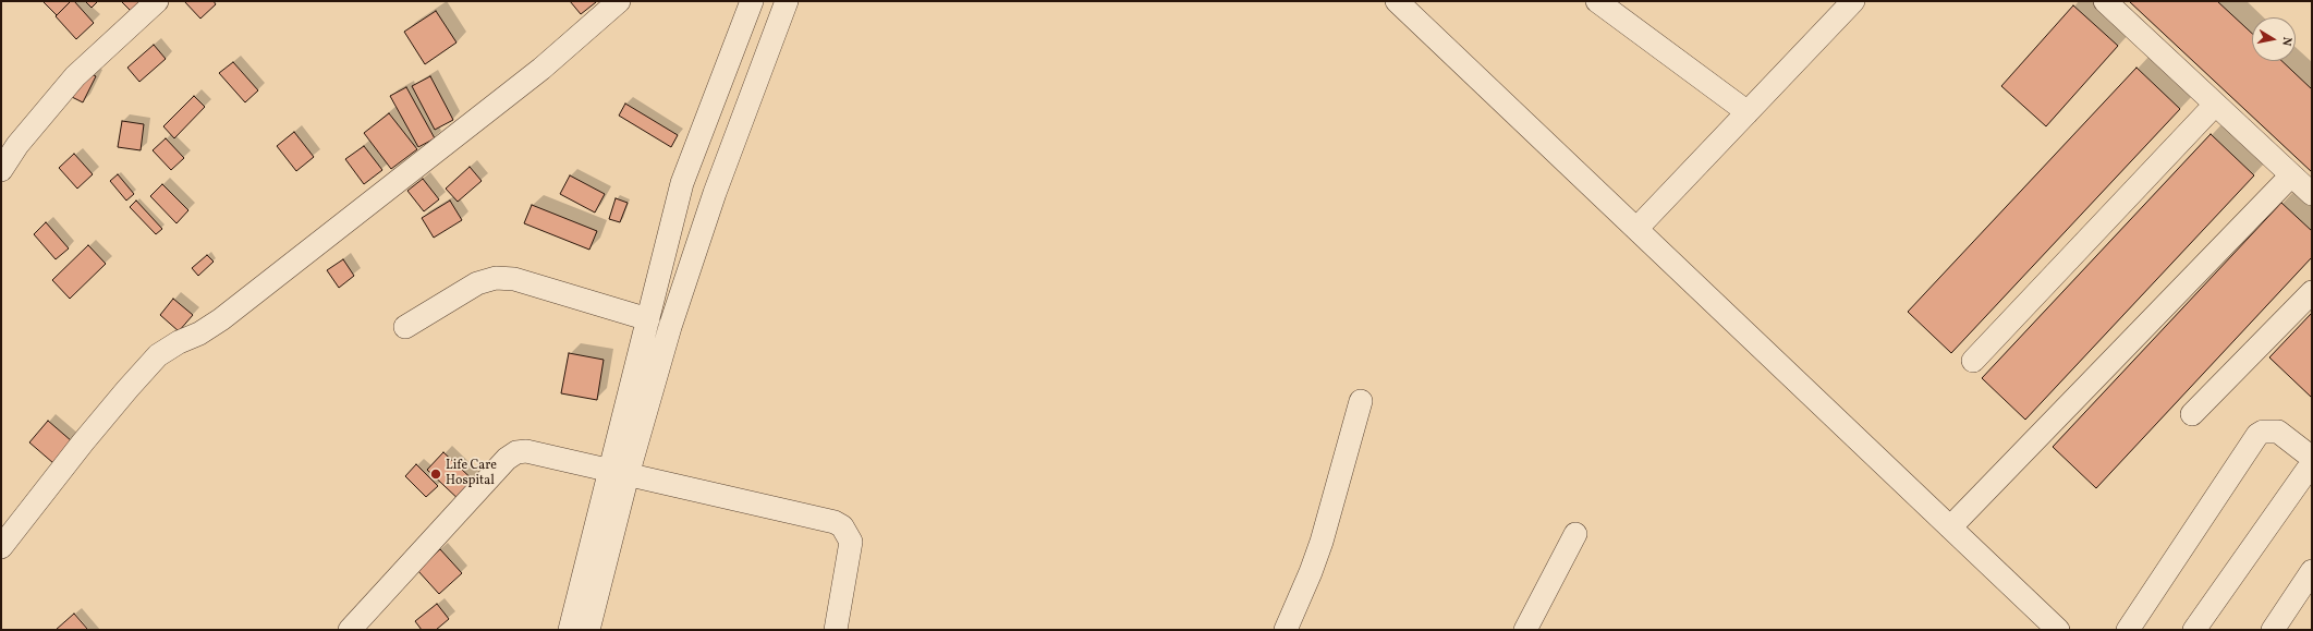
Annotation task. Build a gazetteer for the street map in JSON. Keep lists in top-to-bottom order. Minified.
{"places":["Life Care Hospital"],"north":"right"}
